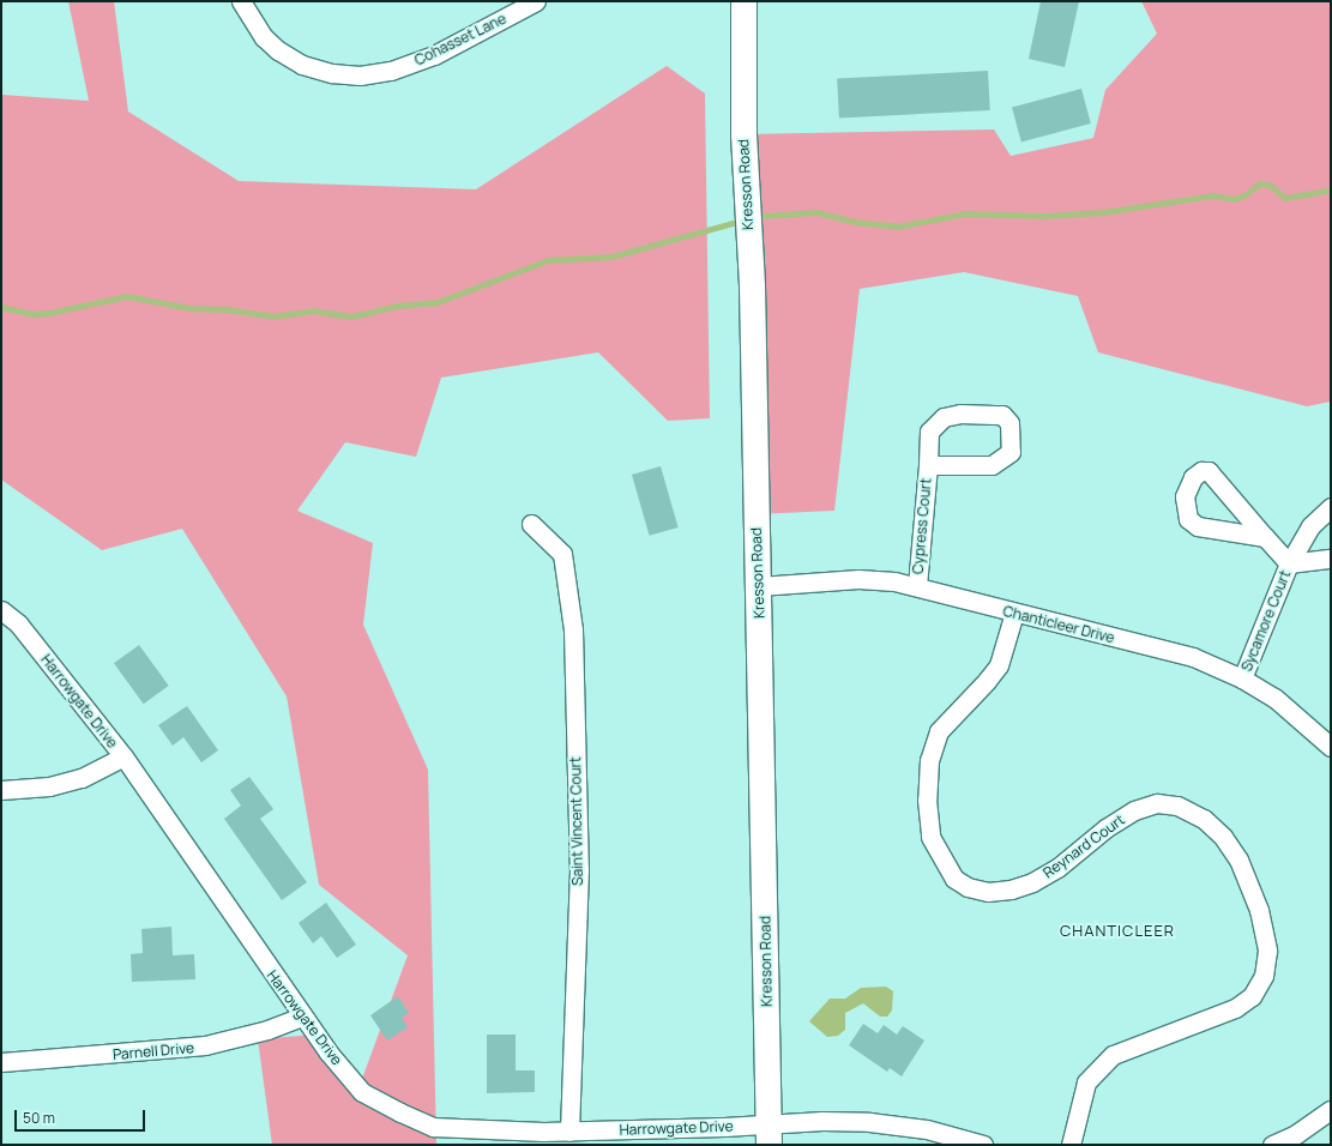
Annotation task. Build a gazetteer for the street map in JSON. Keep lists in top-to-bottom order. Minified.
{"streets":{"street":["Cohasset Lane","Kresson Road","Cypress Court","Sycamore Court","Chanticleer Drive","Harrowgate Drive","Saint Vincent Court","Reynard Court","Parnell Drive"]},"crossings":[["Kresson Road","Chanticleer Drive"],["Kresson Road","Harrowgate Drive"],["Cypress Court","Chanticleer Drive"],["Sycamore Court","Chanticleer Drive"],["Chanticleer Drive","Reynard Court"],["Harrowgate Drive","Saint Vincent Court"],["Harrowgate Drive","Parnell Drive"]],"districts":["CHANTICLEER"],"scale_bar":"50 m"}
